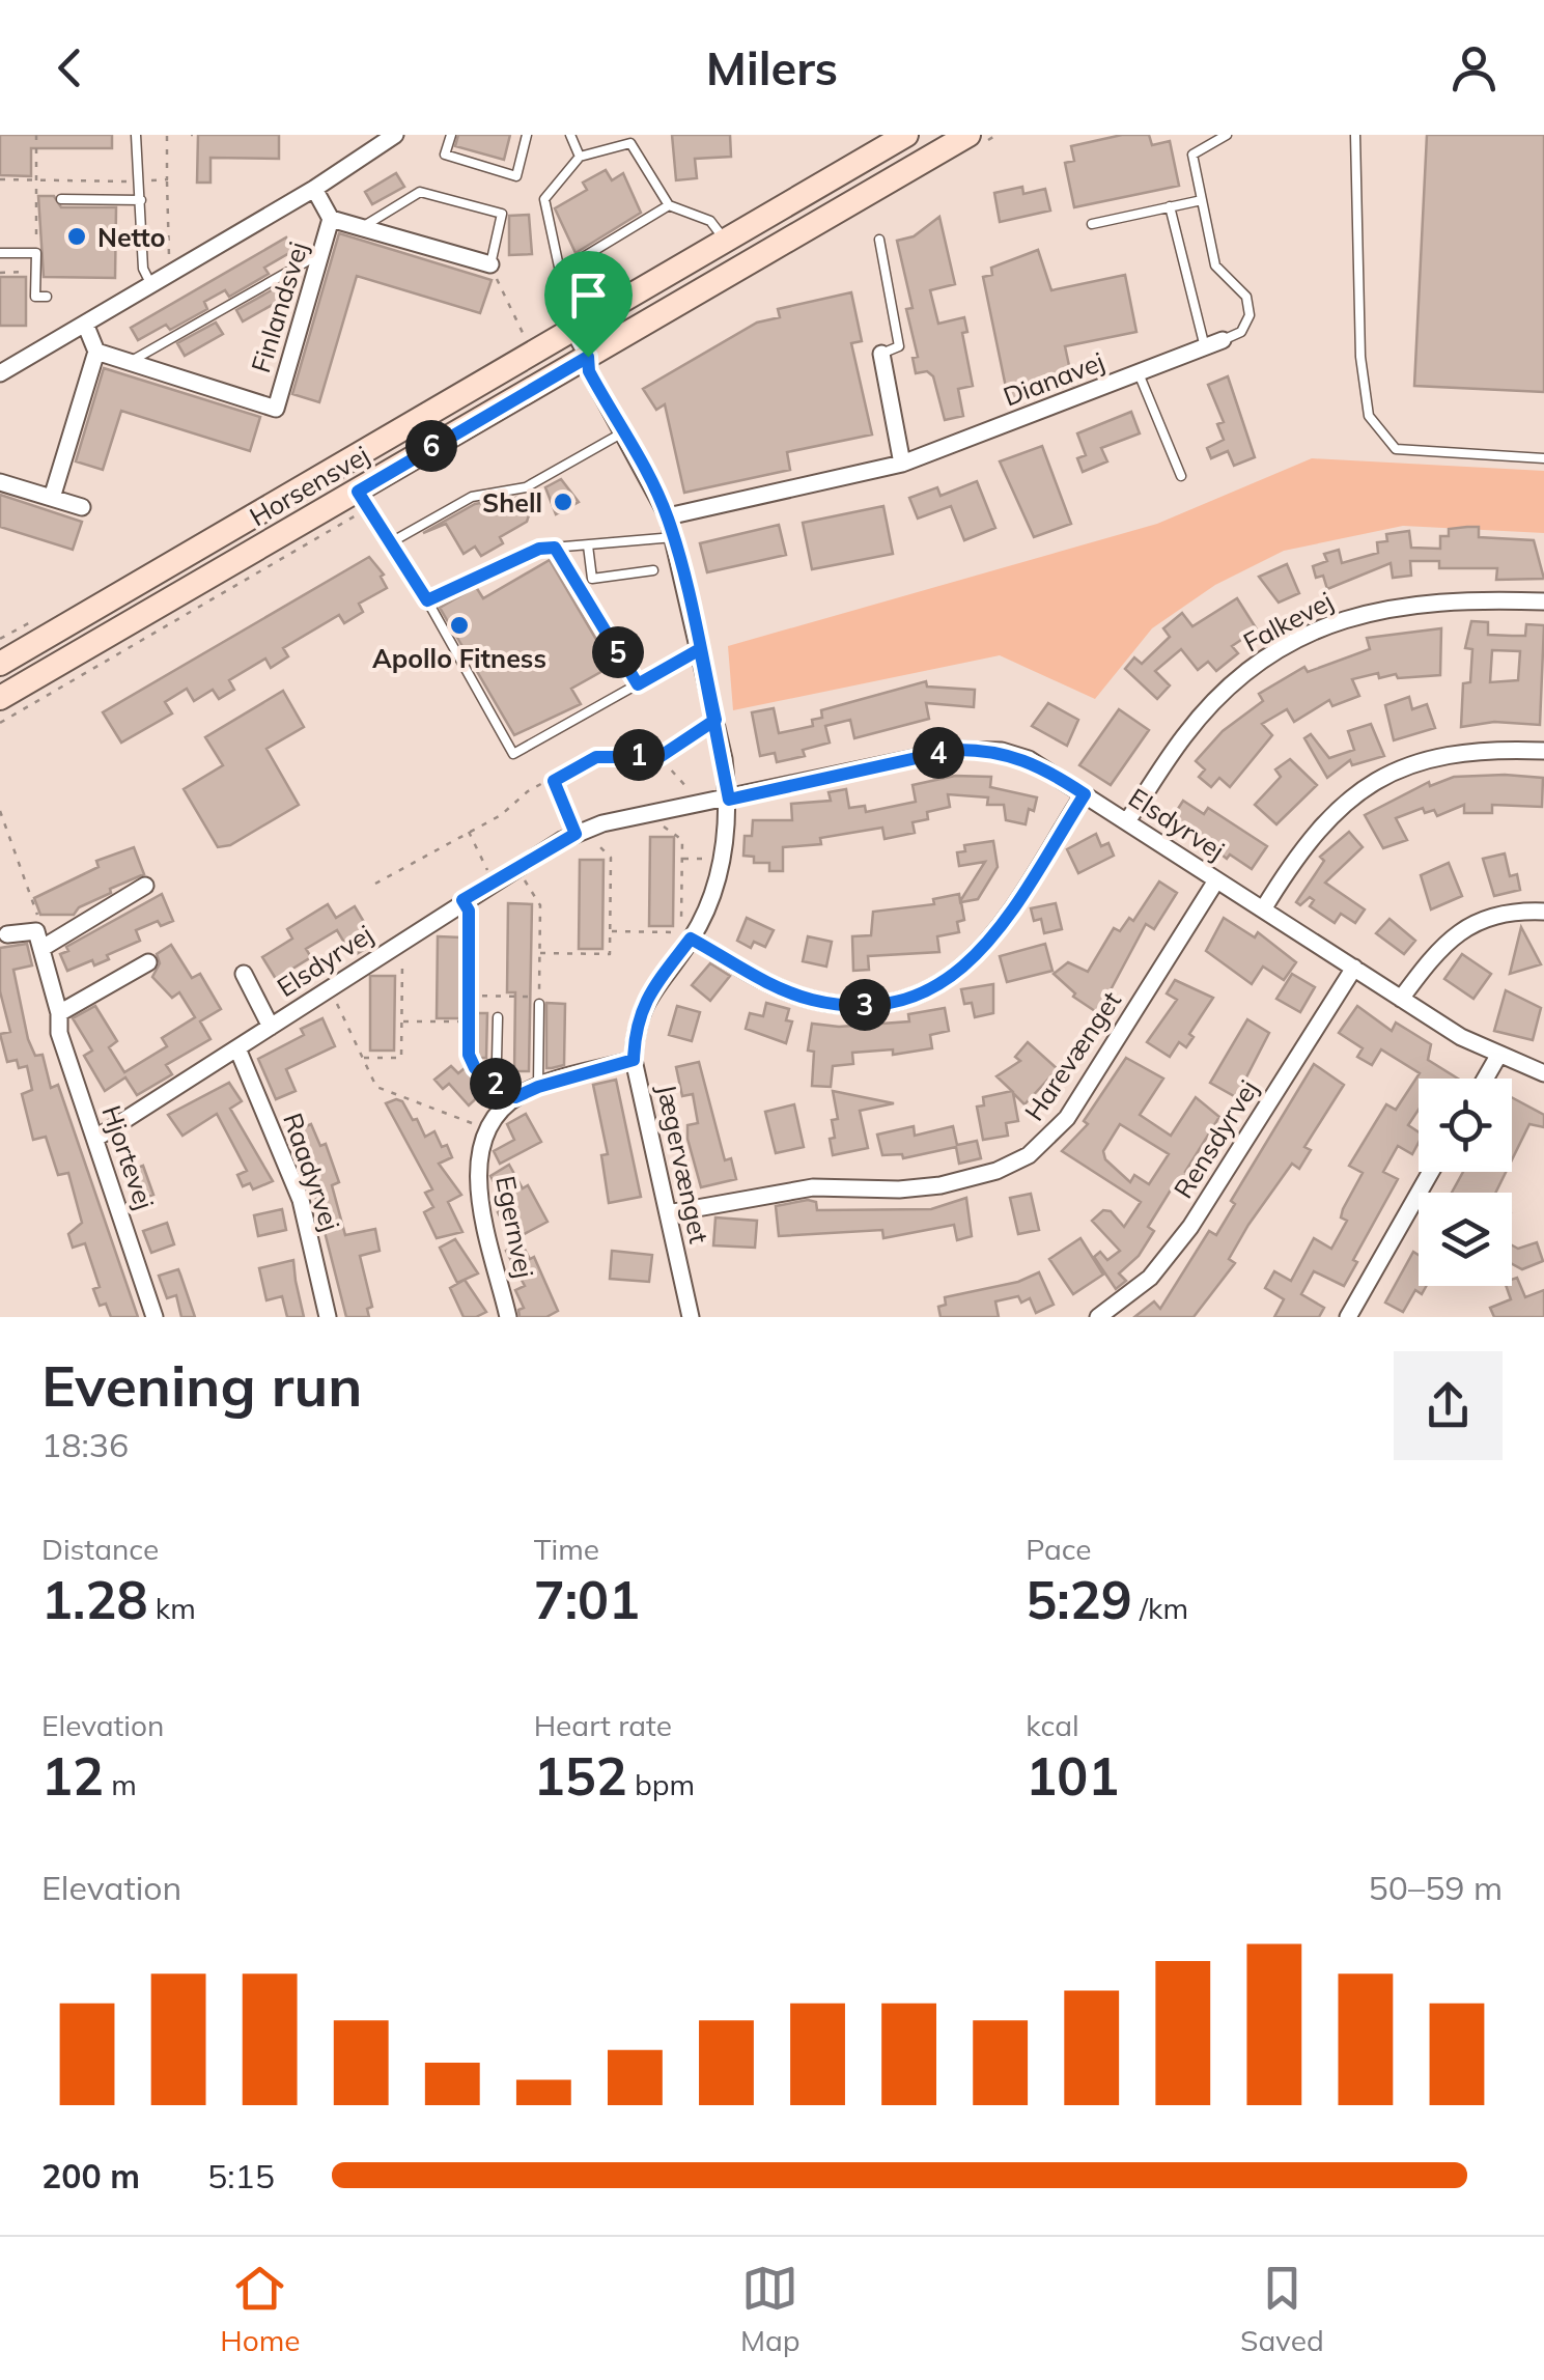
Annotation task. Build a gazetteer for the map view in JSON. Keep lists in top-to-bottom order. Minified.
{"streets":{"main road":["Horsensvej"],"street":["Finlandsvej","Dianavej","Falkevej","Elsdyrvej","Harevænget","Rensdyrvej","Hjortevej","Jægervænget","Raadyrvej","Egernvej"]},"crossings":[["Dianavej","Jægervænget"],["Horsensvej","Jægervænget"],["Falkevej","Elsdyrvej"],["Elsdyrvej","Harevænget"],["Elsdyrvej","Rensdyrvej"],["Elsdyrvej","Hjortevej"],["Elsdyrvej","Jægervænget"],["Elsdyrvej","Raadyrvej"],["Harevænget","Jægervænget"]],"places":["Netto","Shell","Apollo Fitness"],"page":{"header":"Milers","pins":["6","5","4","1","3","2"],"heading":["Evening run","18:36"],"stats":[["Distance","1.28 km"],["Time","7:01"],["Pace","5:29 /km"],["Elevation","12 m"],["Heart rate","152 bpm"],["kcal","101"]],"chart":["Elevation","50–59 m"],"list":[{"name":"200 m","note":"5:15"}],"tabs":["Home","Map","Saved"]}}
